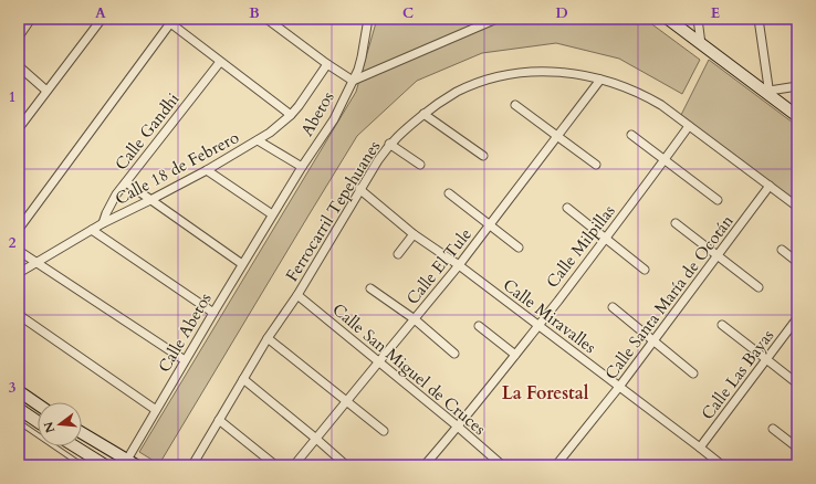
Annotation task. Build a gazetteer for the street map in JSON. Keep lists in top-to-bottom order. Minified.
{"streets":{"street":["Abetos","Calle Gandhi","Calle 18 de Febrero","Ferrocarril Tepehuanes","Calle Milpillas","Calle El Tule","Calle Santa María de Ocotán","Calle Miravalles","Calle Abetos","Calle San Miguel de Cruces","Calle Las Bayas"]},"crossings":[["Abetos","Calle Abetos"],["Calle Gandhi","Calle 18 de Febrero"],["Ferrocarril Tepehuanes","Calle Milpillas"],["Ferrocarril Tepehuanes","Calle El Tule"],["Ferrocarril Tepehuanes","Calle Santa María de Ocotán"],["Ferrocarril Tepehuanes","Calle Miravalles"],["Ferrocarril Tepehuanes","Calle San Miguel de Cruces"],["Calle Milpillas","Calle Miravalles"],["Calle Milpillas","Calle San Miguel de Cruces"],["Calle El Tule","Calle Miravalles"],["Calle El Tule","Calle San Miguel de Cruces"],["Calle Santa María de Ocotán","Calle Miravalles"],["Calle Miravalles","Calle Las Bayas"]],"districts":["La Forestal"],"north":"left","grid":{"columns":["A","B","C","D","E"],"rows":["1","2","3"]}}
